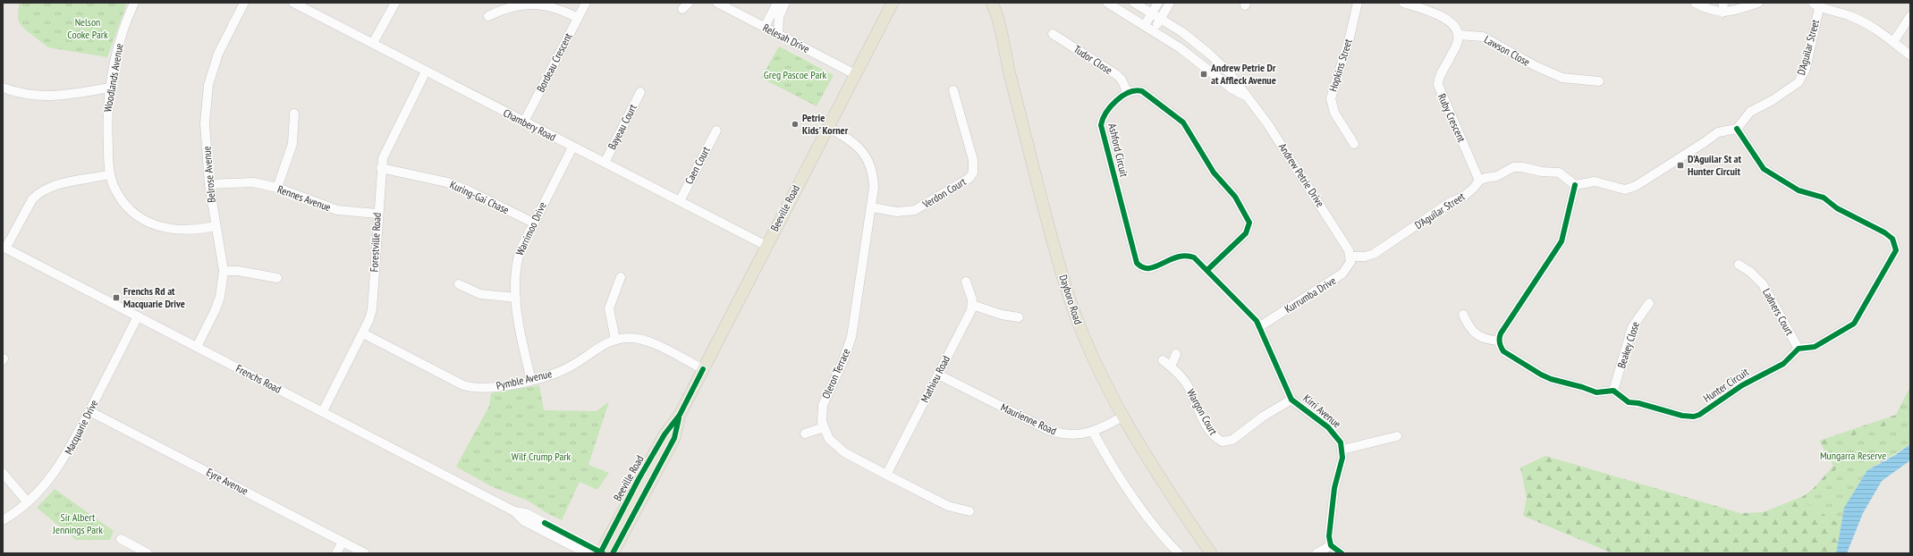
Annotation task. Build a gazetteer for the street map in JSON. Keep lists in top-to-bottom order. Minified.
{"streets":{"main road":["Beeville Road","Dayboro Road"],"street":["Relesah Drive","D'Aguilar Street","Lawson Close","Tudor Close","Bordeau Crescent","Hopkins Street","Woodlands Avenue","Ruby Crescent","Chambery Road","Bayeau Court","Ashford Circuit","Caen Court","Belrose Avenue","Andrew Petrie Drive","Verdon Court","Kuring-Gai Chase","Rennes Avenue","Warrimoo Drive","Forestville Road","Kurrumba Drive","Ladners Court","Beakey Close","Oleron Terrace","Frenchs Road","Mathieu Road","Pymble Avenue","Hunter Circuit","Kirri Avenue","Wargon Court","Maurienne Road","Macquarie Drive","Eyre Avenue"]},"crossings":[["Relesah Drive","Beeville Road"],["D'Aguilar Street","Ruby Crescent"],["D'Aguilar Street","Andrew Petrie Drive"],["D'Aguilar Street","Kurrumba Drive"],["Lawson Close","Ruby Crescent"],["Tudor Close","Ashford Circuit"],["Bordeau Crescent","Chambery Road"],["Woodlands Avenue","Belrose Avenue"],["Chambery Road","Bayeau Court"],["Chambery Road","Caen Court"],["Chambery Road","Beeville Road"],["Chambery Road","Warrimoo Drive"],["Chambery Road","Forestville Road"],["Ashford Circuit","Kurrumba Drive"],["Ashford Circuit","Kirri Avenue"],["Belrose Avenue","Rennes Avenue"],["Belrose Avenue","Frenchs Road"],["Andrew Petrie Drive","Kurrumba Drive"],["Verdon Court","Oleron Terrace"],["Kuring-Gai Chase","Warrimoo Drive"],["Kuring-Gai Chase","Forestville Road"],["Rennes Avenue","Forestville Road"],["Beeville Road","Oleron Terrace"],["Beeville Road","Frenchs Road"],["Beeville Road","Pymble Avenue"],["Warrimoo Drive","Pymble Avenue"],["Forestville Road","Frenchs Road"],["Forestville Road","Pymble Avenue"],["Kurrumba Drive","Kirri Avenue"],["Dayboro Road","Maurienne Road"],["Ladners Court","Hunter Circuit"],["Beakey Close","Hunter Circuit"],["Oleron Terrace","Mathieu Road"],["Frenchs Road","Macquarie Drive"],["Mathieu Road","Maurienne Road"],["Kirri Avenue","Wargon Court"],["Macquarie Drive","Eyre Avenue"]],"parks":["Nelson Cooke Park","Greg Pascoe Park","Mungarra Reserve","Wilf Crump Park","Sir Albert Jennings Park"],"places":{"transit":["Andrew Petrie Dr at Affleck Avenue","D'Aguilar St at Hunter Circuit","Frenchs Rd at Macquarie Drive"],"other":["Petrie Kids' Korner"]}}
